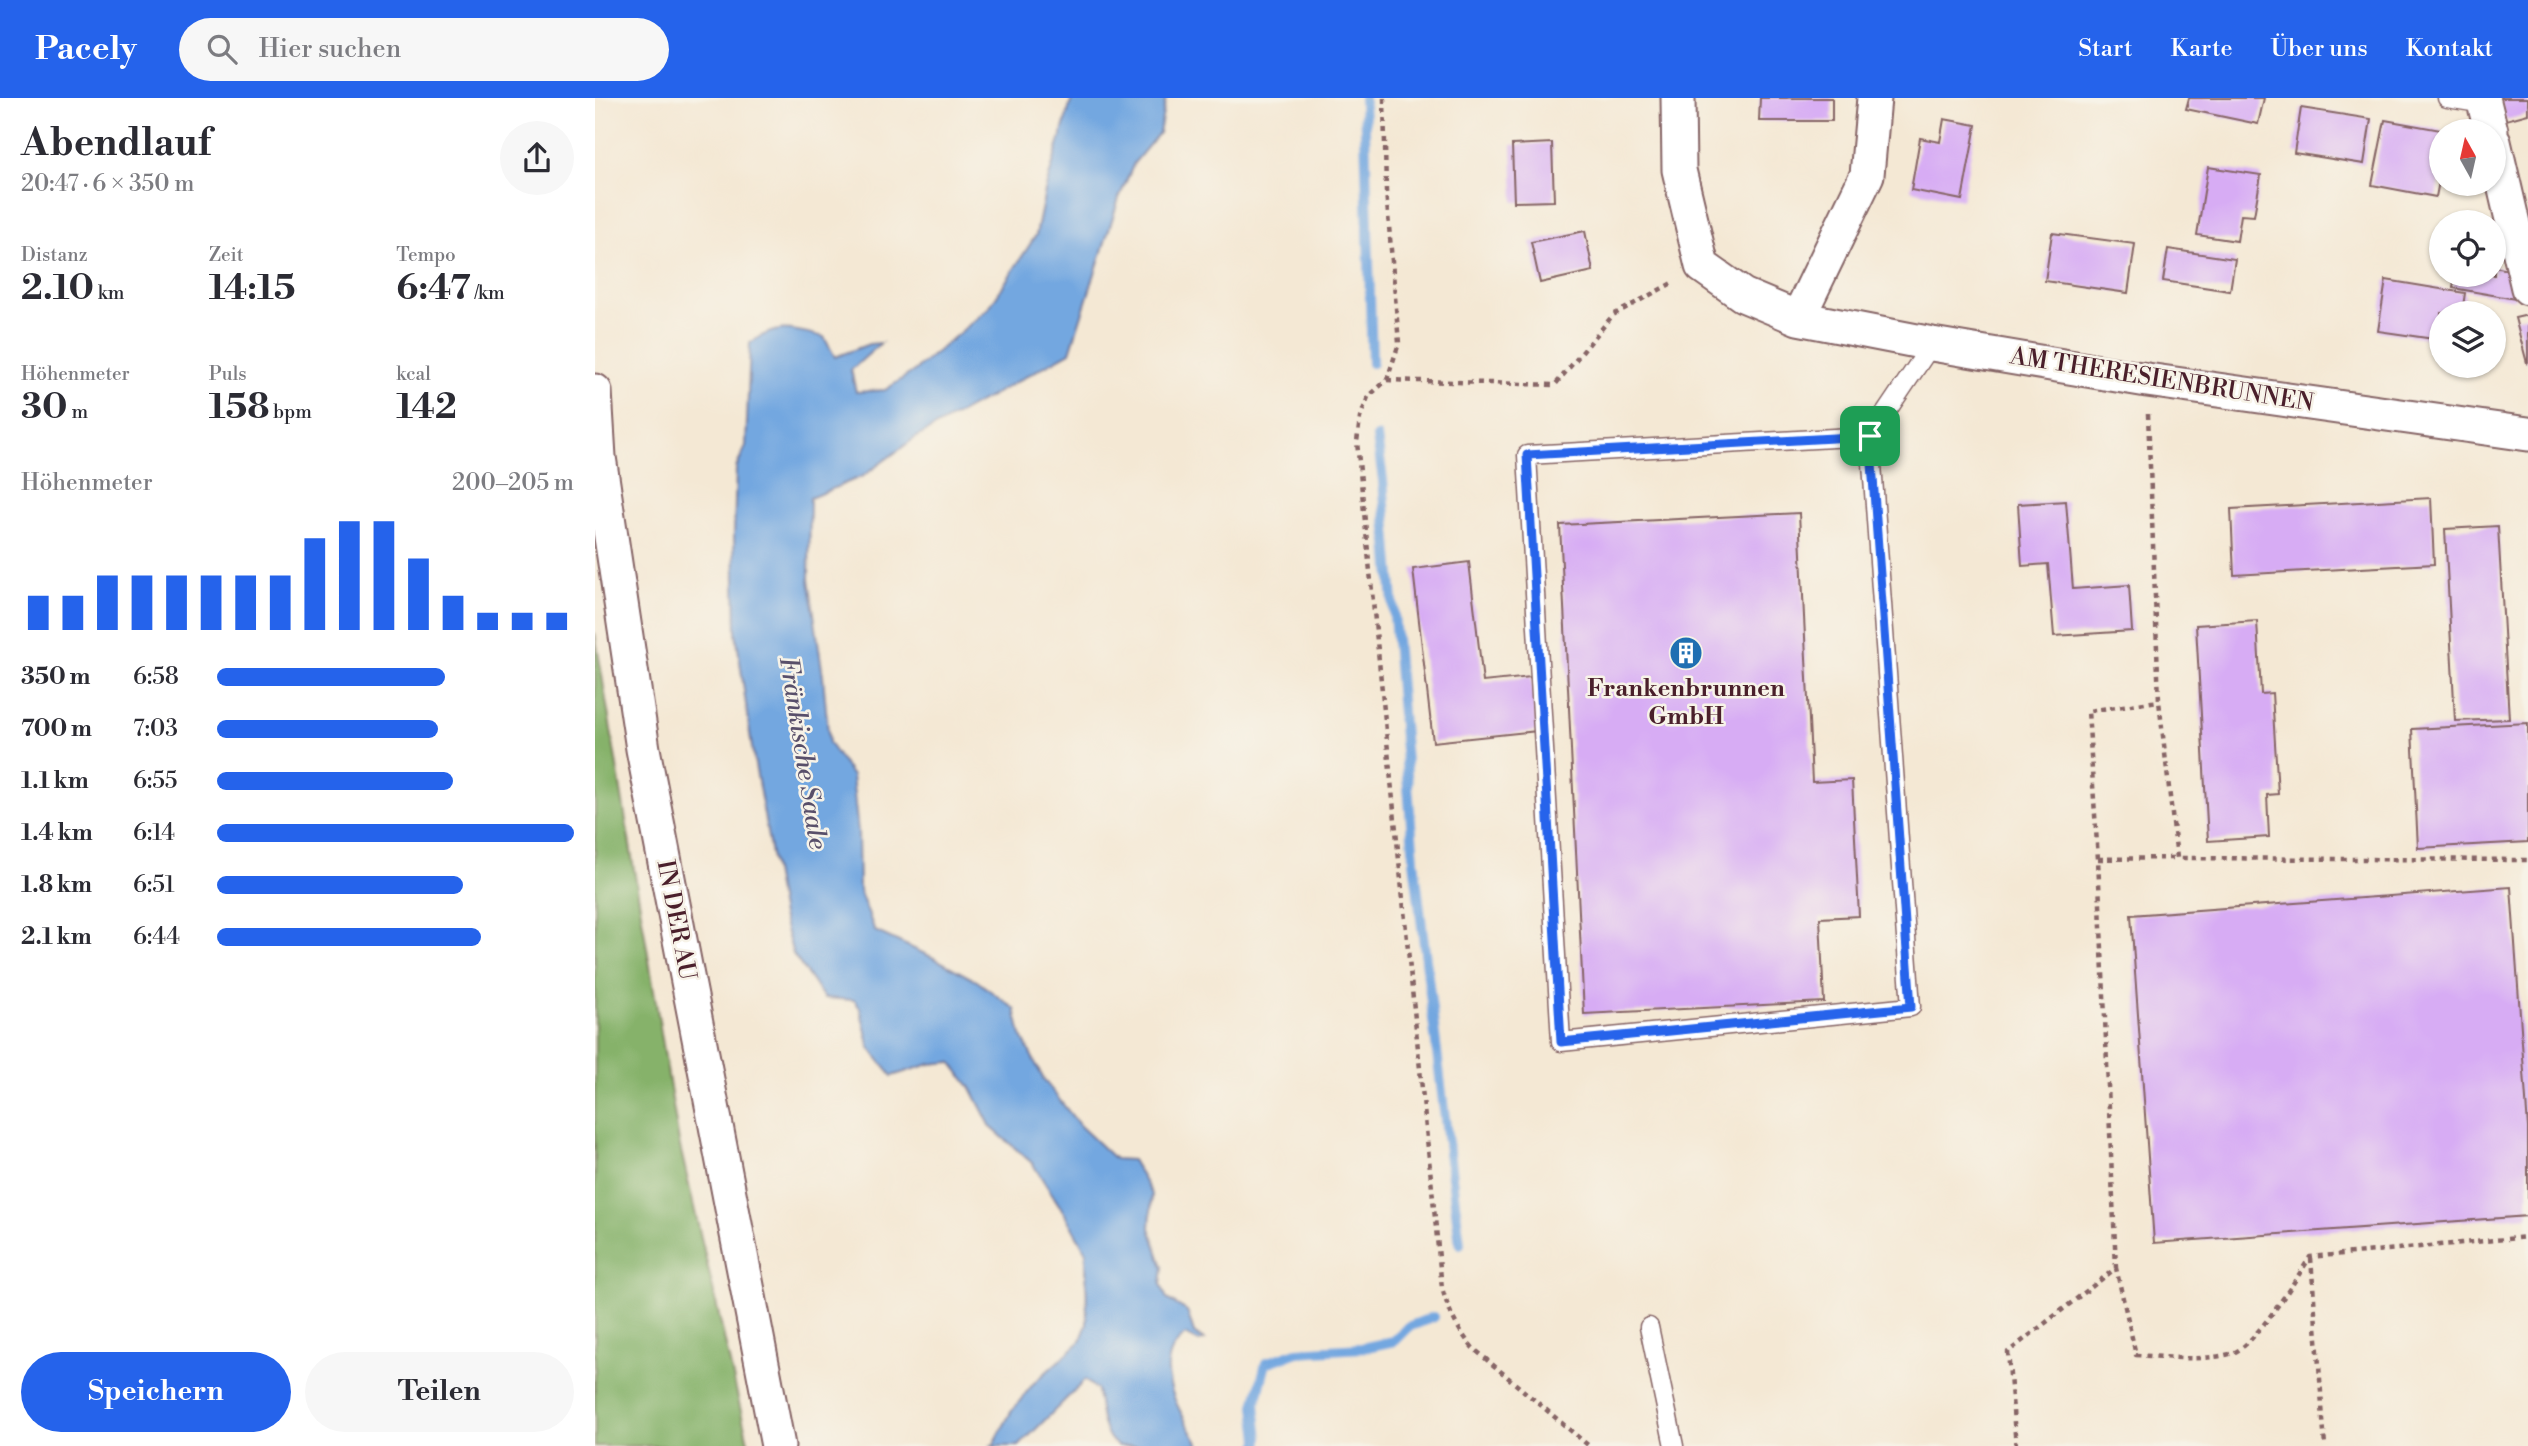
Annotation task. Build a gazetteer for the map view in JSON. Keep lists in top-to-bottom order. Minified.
{"streets":{"street":["AM THERESIENBRUNNEN","IN DER AU"]},"water":["Fränkische Saale"],"places":{"building":["Frankenbrunnen GmbH"]},"north":"top","page":{"header":"Pacely","search":"Hier suchen","nav":["Start","Karte","Über uns","Kontakt"],"heading":["Abendlauf","20:47 · 6 × 350 m"],"stats":[["Distanz","2.10 km"],["Zeit","14:15"],["Tempo","6:47 /km"],["Höhenmeter","30 m"],["Puls","158 bpm"],["kcal","142"]],"chart":["Höhenmeter","200–205 m"],"list":[{"name":"350 m","note":"6:58"},{"name":"700 m","note":"7:03"},{"name":"1.1 km","note":"6:55"},{"name":"1.4 km","note":"6:14"},{"name":"1.8 km","note":"6:51"},{"name":"2.1 km","note":"6:44"}],"buttons":["Speichern","Teilen"]}}
